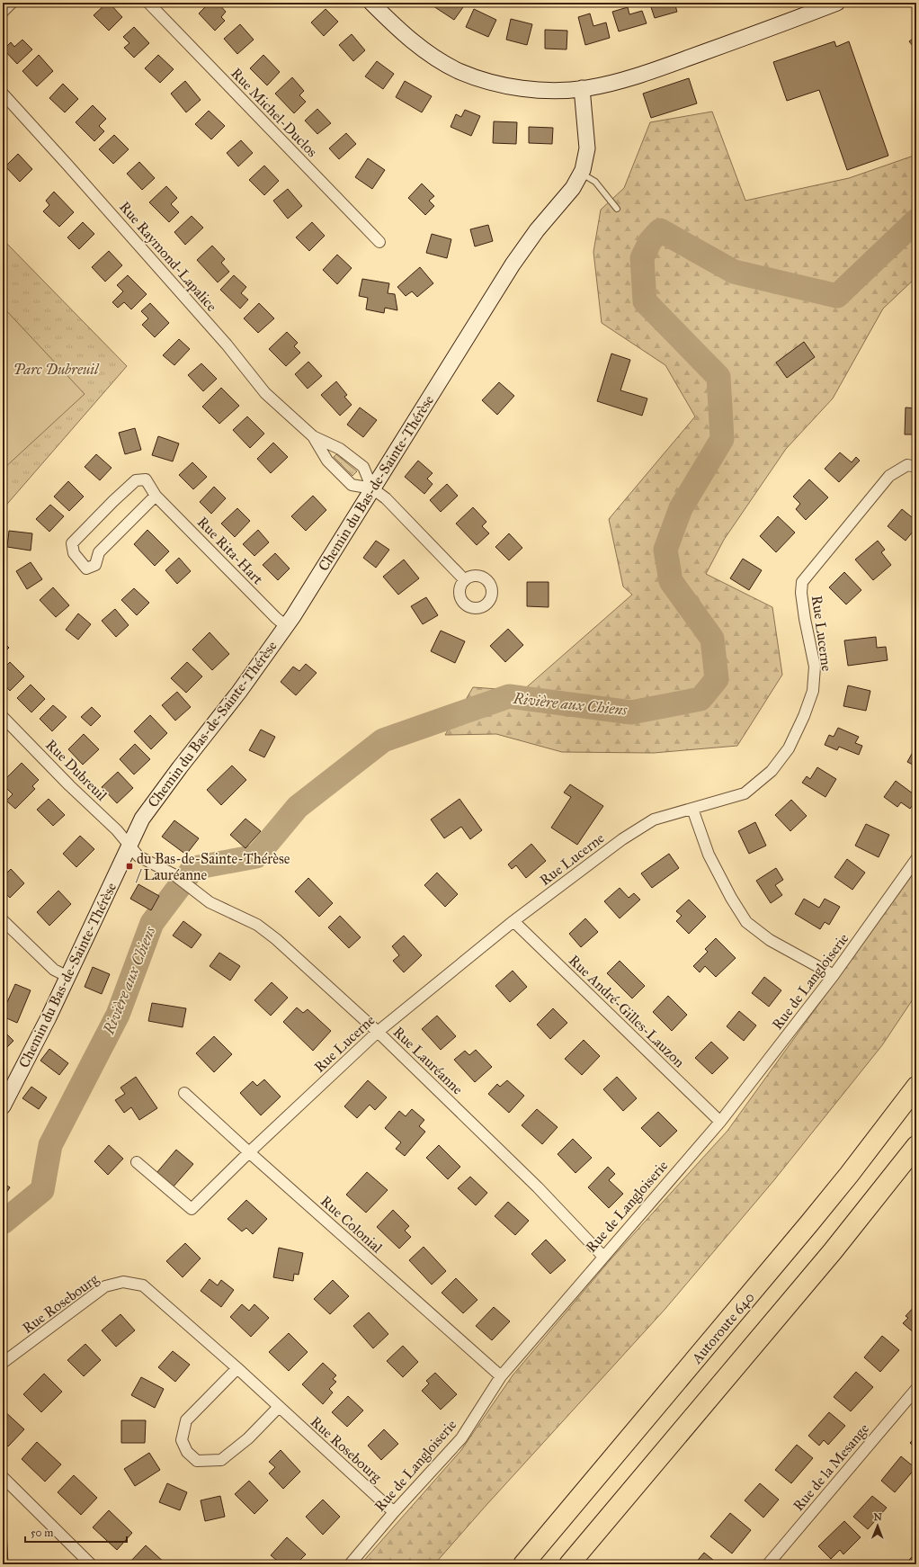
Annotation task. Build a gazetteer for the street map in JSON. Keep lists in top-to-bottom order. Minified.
{"streets":{"highway":["Autoroute 640"],"street":["Rue Michel-Duclos","Rue Raymond-Lapalice","Chemin du Bas-de-Sainte-Thérèse","Rue Rita-Hart","Rue Lucerne","Rue Dubreuil","Rue de Langloiserie","Rue André-Gilles-Lauzon","Rue Lauréanne","Rue Colonial","Rue Rosebourg","Rue de la Mesange"]},"crossings":[["Rue Raymond-Lapalice","Chemin du Bas-de-Sainte-Thérèse"],["Chemin du Bas-de-Sainte-Thérèse","Rue Rita-Hart"],["Chemin du Bas-de-Sainte-Thérèse","Rue Dubreuil"],["Chemin du Bas-de-Sainte-Thérèse","Rue Lauréanne"],["Rue Lucerne","Rue André-Gilles-Lauzon"],["Rue Lucerne","Rue Lauréanne"],["Rue Lucerne","Rue Colonial"],["Rue Dubreuil","Rue Lauréanne"],["Rue de Langloiserie","Rue André-Gilles-Lauzon"],["Rue de Langloiserie","Rue Lauréanne"],["Rue de Langloiserie","Rue Colonial"],["Rue de Langloiserie","Rue Rosebourg"]],"water":["Rivière aux Chiens"],"parks":["Parc Dubreuil"],"places":{"transit":["du Bas-de-Sainte-Thérèse / Lauréanne"]},"scale_bar":"50 m","north":"top"}
